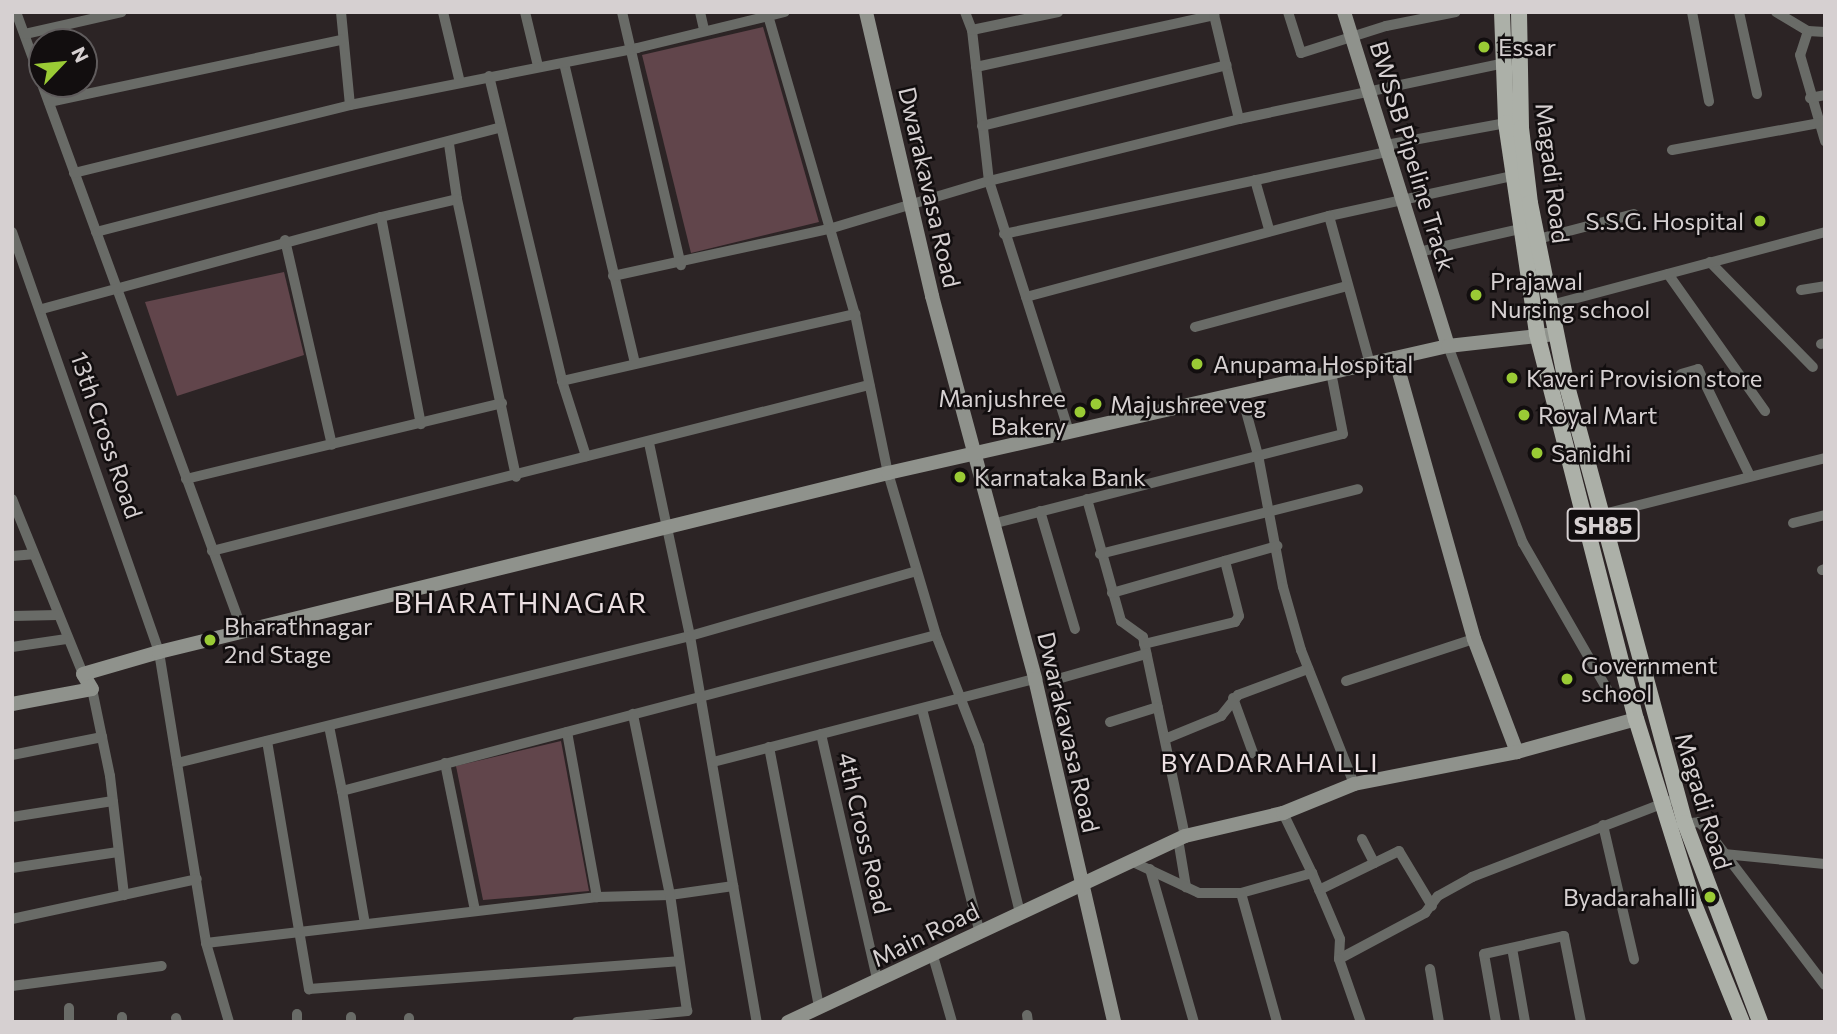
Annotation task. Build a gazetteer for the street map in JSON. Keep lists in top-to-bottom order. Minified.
{"streets":{"main road":["Magadi Road","SH85"],"street":["BWSSB Pipeline Track","Dwarakavasa Road","13th Cross Road","4th Cross Road","Main Road"]},"crossings":[["Magadi Road","Main Road"],["Dwarakavasa Road","Main Road"],["4th Cross Road","Main Road"]],"districts":["BHARATHNAGAR","BYADARAHALLI"],"places":["Essar","S.S.G. Hospital","Prajawal Nursing school","Anupama Hospital","Kaveri Provision store","Majushree veg","Manjushree Bakery","Royal Mart","Sanidhi","Karnataka Bank","Bharathnagar 2nd Stage","Government school","Byadarahalli"],"north":"top right"}
